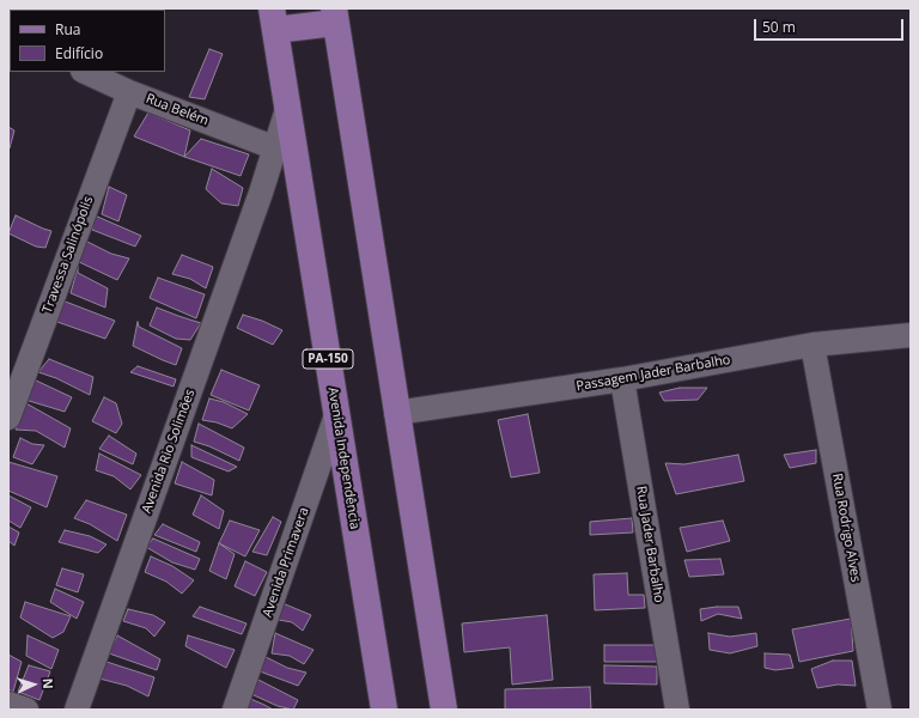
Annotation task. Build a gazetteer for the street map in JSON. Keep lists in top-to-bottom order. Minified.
{"streets":{"main road":["PA-150","Avenida Independência"],"street":["Rua Belém","Travessa Salinópolis","Passagem Jader Barbalho","Avenida Rio Solimões","Rua Rodrigo Alves","Rua Jader Barbalho","Avenida Primavera"]},"crossings":[["Rua Belém","Travessa Salinópolis"],["Rua Belém","Avenida Rio Solimões"],["Passagem Jader Barbalho","Rua Rodrigo Alves"],["Passagem Jader Barbalho","Rua Jader Barbalho"],["Avenida Independência","Avenida Primavera"]],"legend":["Rua","Edifício"],"scale_bar":"50 m","north":"right"}
